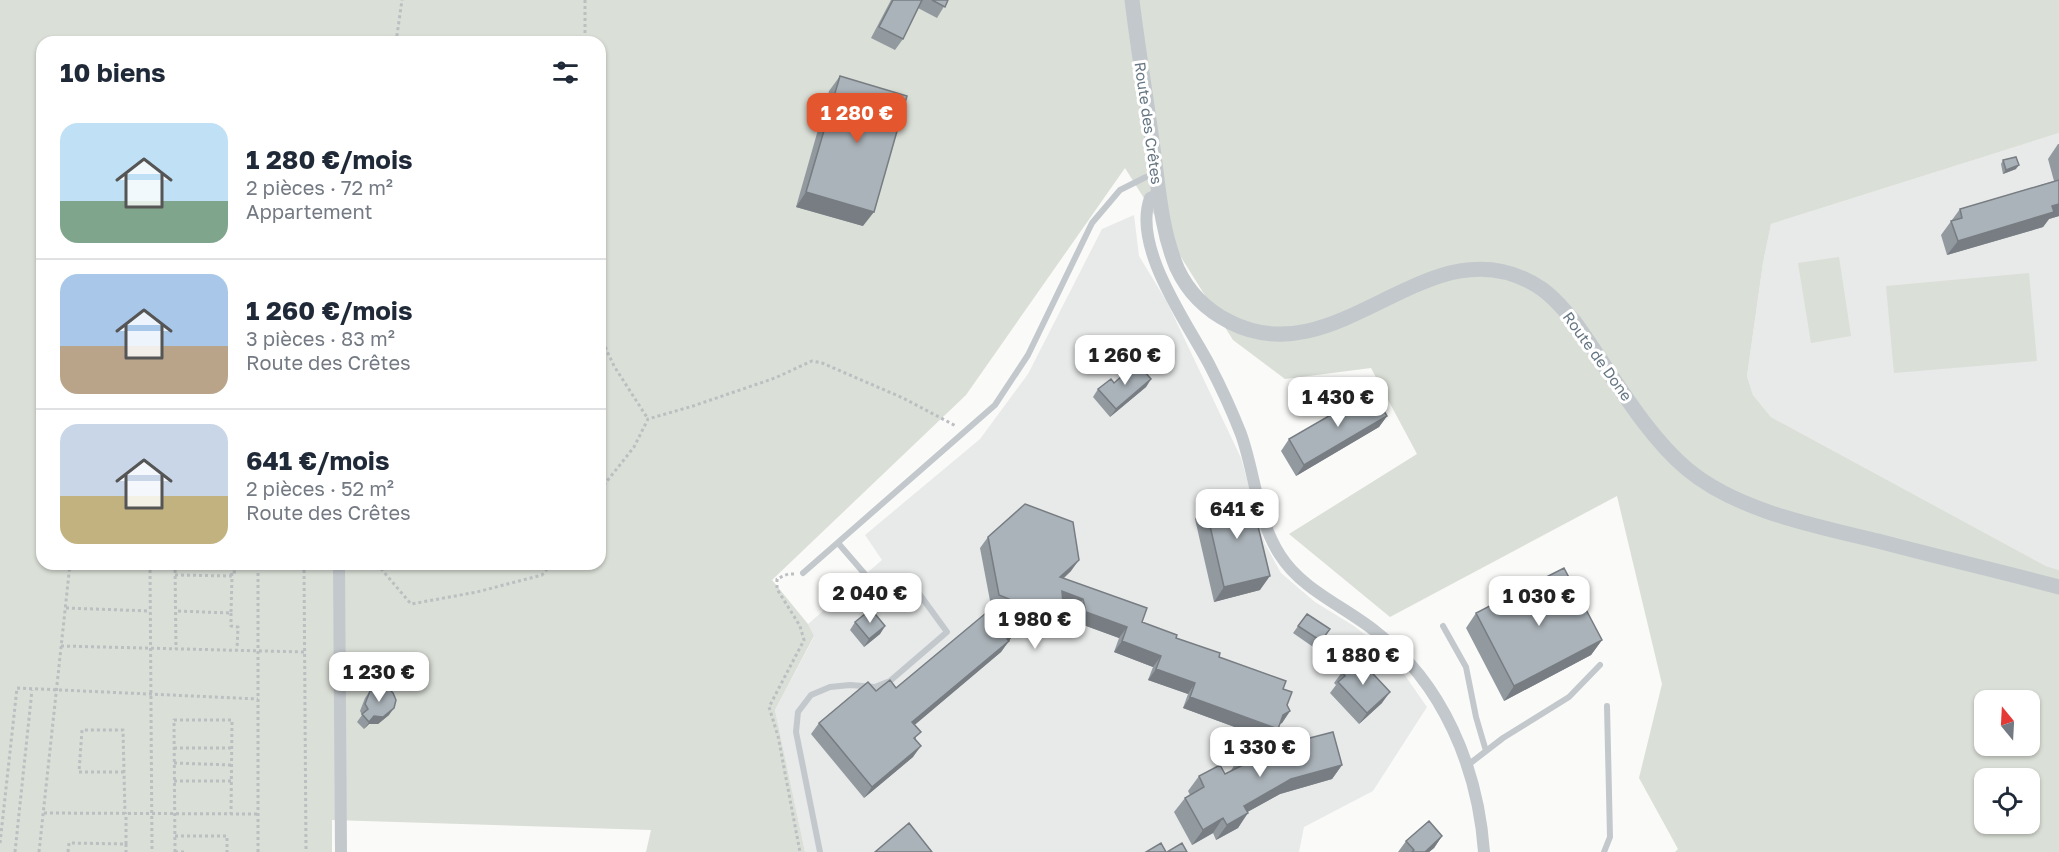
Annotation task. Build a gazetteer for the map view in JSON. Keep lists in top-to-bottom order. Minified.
{"streets":{"street":["Route des Crêtes","Route de Done"]},"crossings":[["Route des Crêtes","Route de Done"]],"north":"top","page":{"heading":"10 biens","price":["1 280 €","1 260 €","1 430 €","641 €","2 040 €","1 030 €","1 980 €","1 880 €","1 230 €","1 330 €"],"list":[{"name":"1 280 €/mois","note":"2 pièces · 72 m² · Appartement"},{"name":"1 260 €/mois","note":"3 pièces · 83 m² · Route des Crêtes"},{"name":"641 €/mois","note":"2 pièces · 52 m² · Route des Crêtes"}]}}
